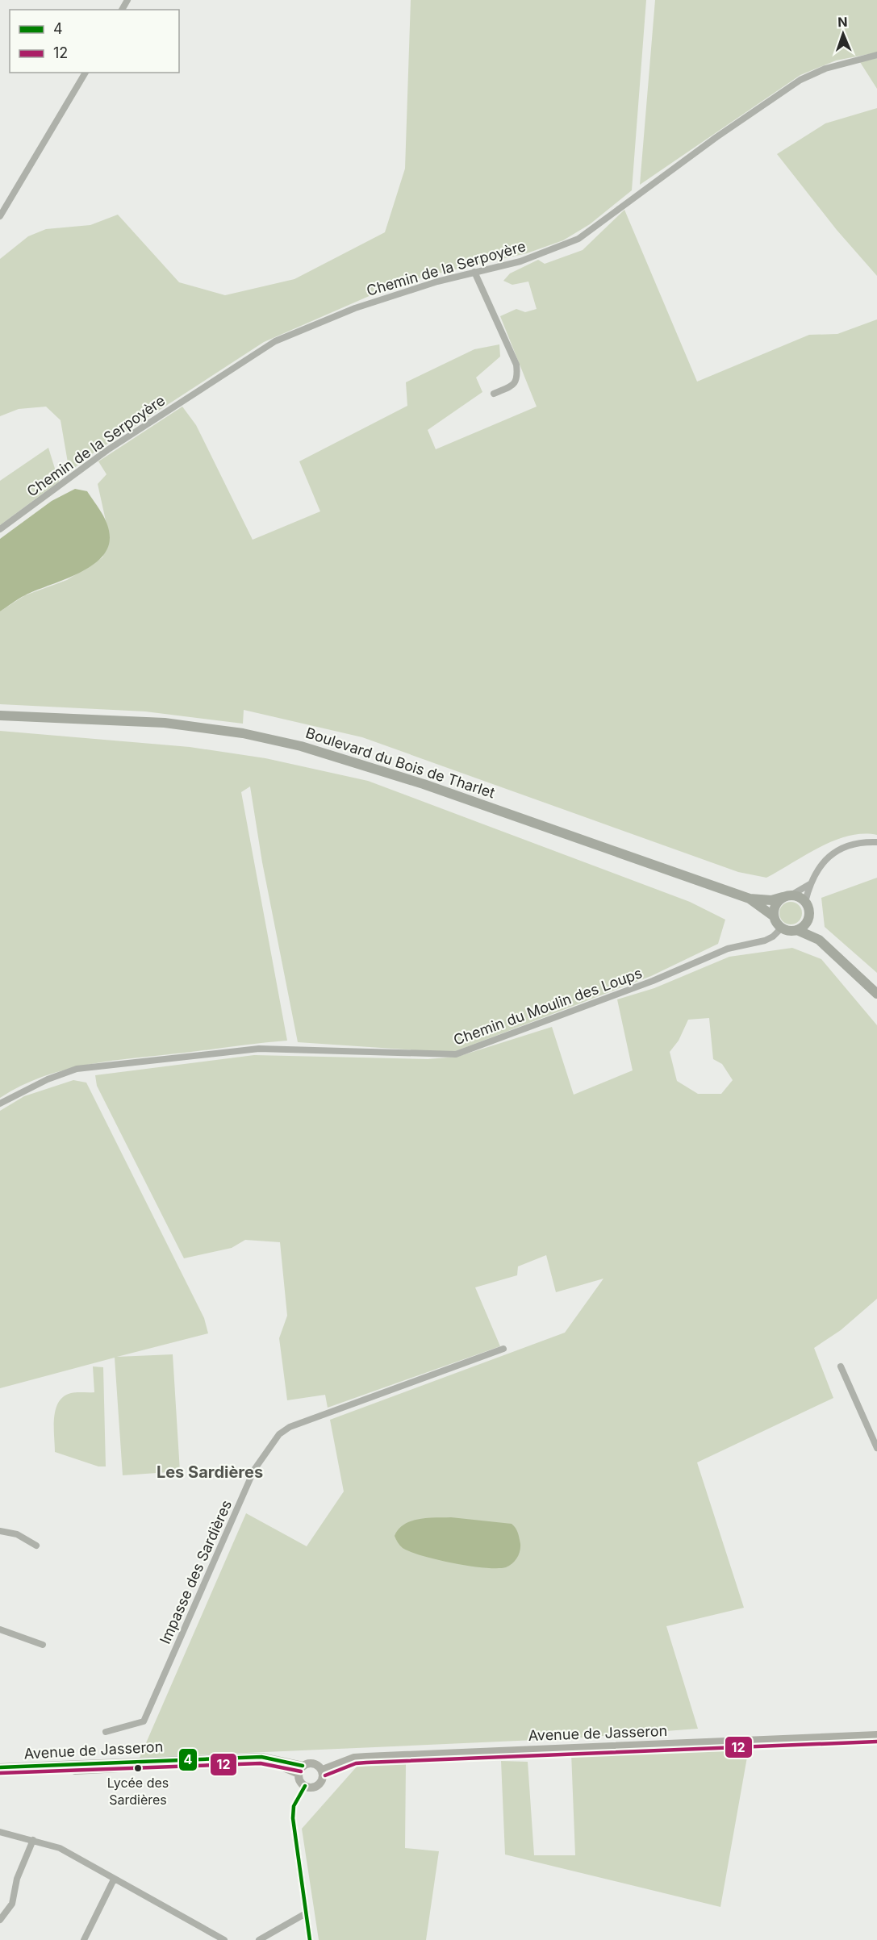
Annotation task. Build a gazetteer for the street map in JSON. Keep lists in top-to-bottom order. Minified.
{"streets":{"main road":["Boulevard du Bois de Tharlet","Avenue de Jasseron"],"street":["Chemin de la Serpoyère","Chemin du Moulin des Loups","Impasse des Sardières"]},"crossings":[["Boulevard du Bois de Tharlet","Chemin du Moulin des Loups"]],"districts":["Les Sardières"],"places":["Lycée des Sardières"],"lines":["transit line 12","transit line 4"],"legend":["4","12"],"north":"top"}
